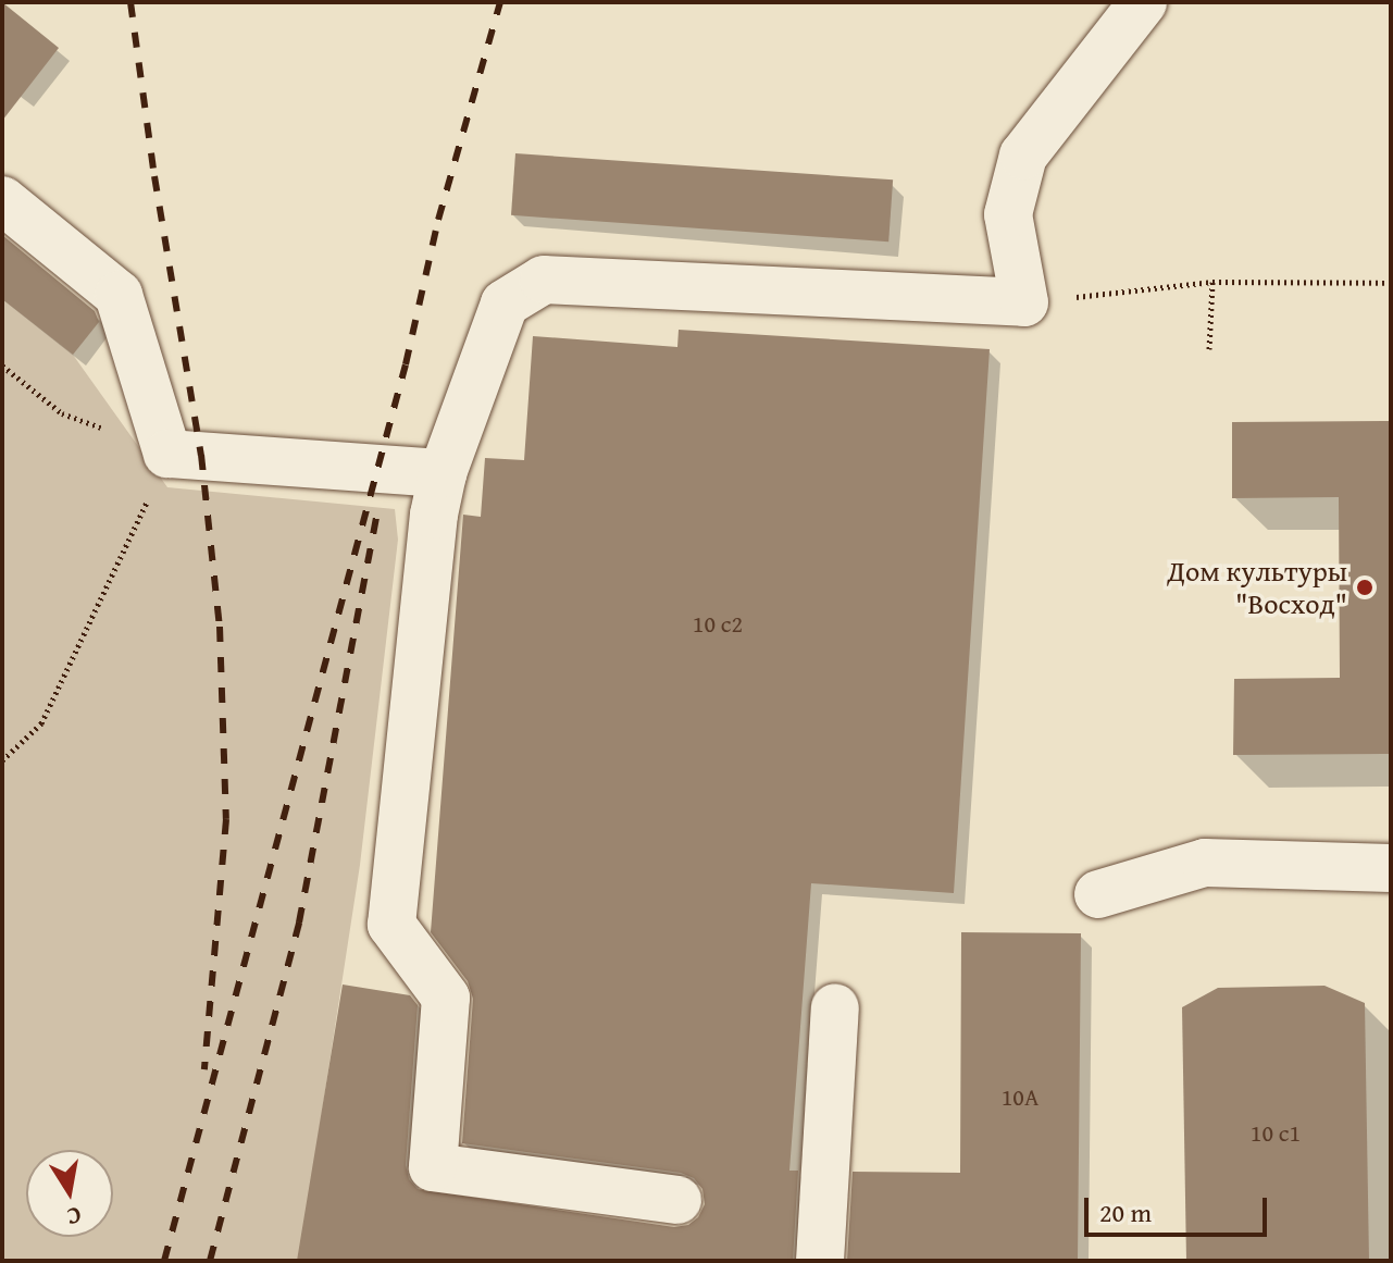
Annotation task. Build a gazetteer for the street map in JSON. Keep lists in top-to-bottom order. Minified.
{"places":["Дом культуры \"Восход\""],"house_numbers":["10 с2","10А","10 с1"],"scale_bar":"20 m","north":"bottom"}
